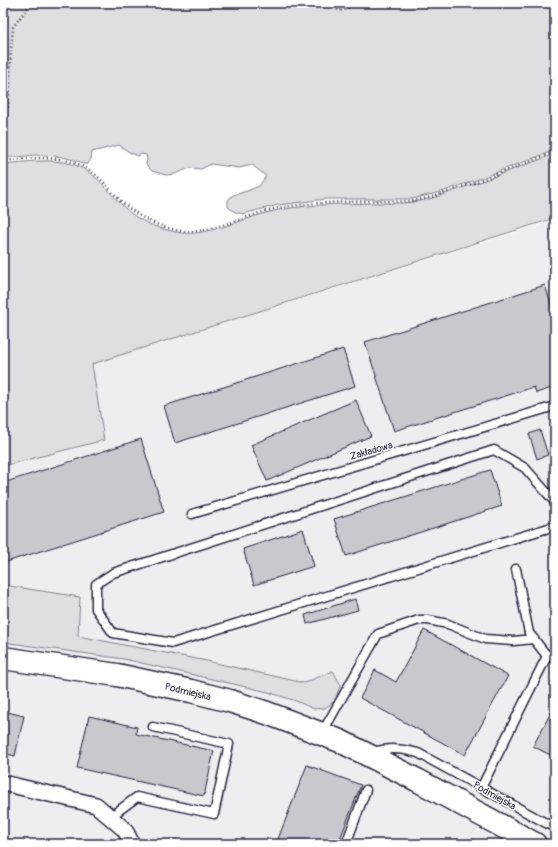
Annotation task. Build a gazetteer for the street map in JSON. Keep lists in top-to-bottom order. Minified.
{"streets":{"main road":["Podmiejska"],"lane":["Zakładowa"]}}
